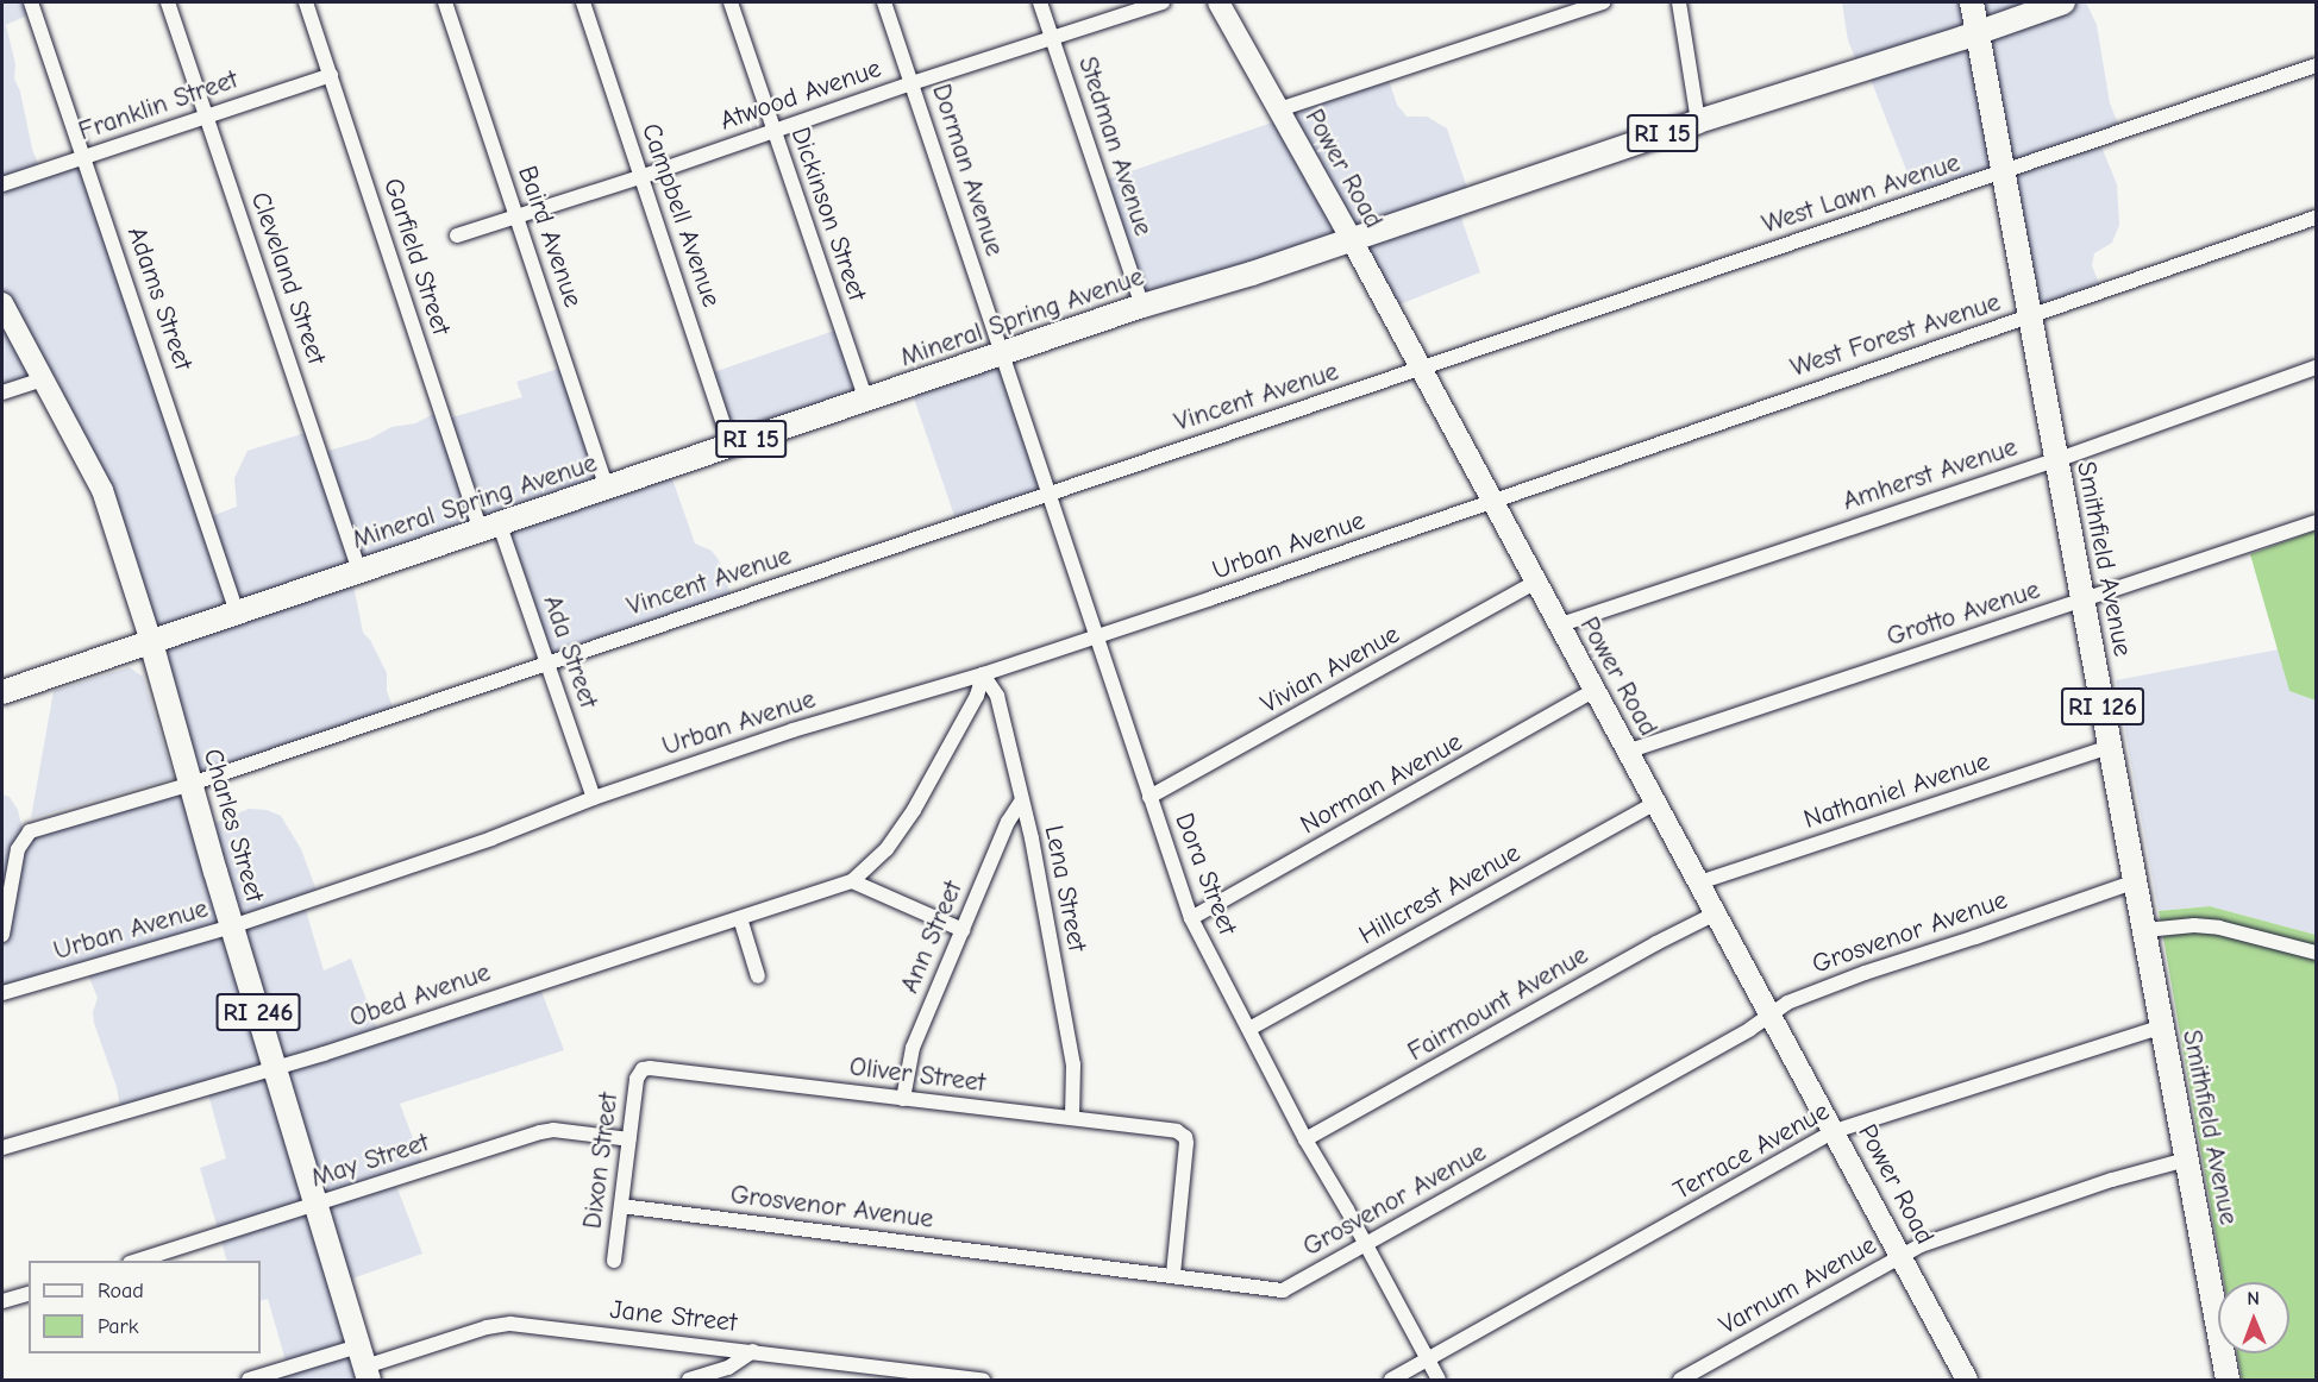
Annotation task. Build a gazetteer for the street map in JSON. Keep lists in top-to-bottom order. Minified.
{"streets":{"main road":["RI 15","Power Road","Mineral Spring Avenue","Smithfield Avenue","RI 126","Charles Street","RI 246"],"street":["Atwood Avenue","Franklin Street","Stedman Avenue","Dorman Avenue","West Lawn Avenue","Dickinson Street","Campbell Avenue","Baird Avenue","Garfield Street","Cleveland Street","Adams Street","West Forest Avenue","Vincent Avenue","Amherst Avenue","Urban Avenue","Grotto Avenue","Ada Street","Vivian Avenue","Norman Avenue","Nathaniel Avenue","Dora Street","Lena Street","Hillcrest Avenue","Grosvenor Avenue","Ann Street","Obed Avenue","Fairmount Avenue","Oliver Street","Terrace Avenue","May Street","Dixon Street","Varnum Avenue","Jane Street"]},"crossings":[["Atwood Avenue","Stedman Avenue"],["Atwood Avenue","Dorman Avenue"],["Atwood Avenue","Dickinson Street"],["Atwood Avenue","Campbell Avenue"],["Atwood Avenue","Baird Avenue"],["Franklin Street","Garfield Street"],["Franklin Street","Cleveland Street"],["Franklin Street","Adams Street"],["Stedman Avenue","Mineral Spring Avenue"],["Power Road","West Lawn Avenue"],["Power Road","Mineral Spring Avenue"],["Power Road","West Forest Avenue"],["Power Road","Vincent Avenue"],["Power Road","Amherst Avenue"],["Power Road","Urban Avenue"],["Power Road","Grotto Avenue"],["Power Road","Vivian Avenue"],["Power Road","Norman Avenue"],["Power Road","Nathaniel Avenue"],["Power Road","Hillcrest Avenue"],["Power Road","Grosvenor Avenue"],["Power Road","Fairmount Avenue"],["Power Road","Terrace Avenue"],["Power Road","Varnum Avenue"],["Dorman Avenue","Mineral Spring Avenue"],["Dorman Avenue","Dora Street"],["West Lawn Avenue","Vincent Avenue"],["West Lawn Avenue","Smithfield Avenue"],["Dickinson Street","Mineral Spring Avenue"],["Campbell Avenue","Mineral Spring Avenue"],["Baird Avenue","Mineral Spring Avenue"],["Garfield Street","Mineral Spring Avenue"],["Garfield Street","Ada Street"],["Cleveland Street","Mineral Spring Avenue"],["Adams Street","Mineral Spring Avenue"],["Mineral Spring Avenue","Smithfield Avenue"],["Mineral Spring Avenue","Ada Street"],["Mineral Spring Avenue","Charles Street"],["Mineral Spring Avenue","Dora Street"],["West Forest Avenue","Urban Avenue"],["West Forest Avenue","Smithfield Avenue"],["Vincent Avenue","Ada Street"],["Vincent Avenue","Charles Street"],["Vincent Avenue","Dora Street"],["Amherst Avenue","Smithfield Avenue"],["Urban Avenue","Ada Street"],["Urban Avenue","Charles Street"],["Urban Avenue","Dora Street"],["Urban Avenue","Lena Street"],["Urban Avenue","Obed Avenue"],["Smithfield Avenue","Grotto Avenue"],["Smithfield Avenue","Nathaniel Avenue"],["Smithfield Avenue","Grosvenor Avenue"],["Smithfield Avenue","Terrace Avenue"],["Smithfield Avenue","Varnum Avenue"],["Vivian Avenue","Dora Street"],["Norman Avenue","Dora Street"],["Charles Street","Obed Avenue"],["Charles Street","May Street"],["Charles Street","Jane Street"],["Dora Street","Hillcrest Avenue"],["Dora Street","Grosvenor Avenue"],["Dora Street","Fairmount Avenue"],["Dora Street","Terrace Avenue"],["Lena Street","Ann Street"],["Lena Street","Obed Avenue"],["Lena Street","Oliver Street"],["Grosvenor Avenue","Oliver Street"],["Grosvenor Avenue","Dixon Street"],["Ann Street","Oliver Street"],["Oliver Street","Dixon Street"],["May Street","Dixon Street"]],"legend":["Road","Park"],"north":"top"}
